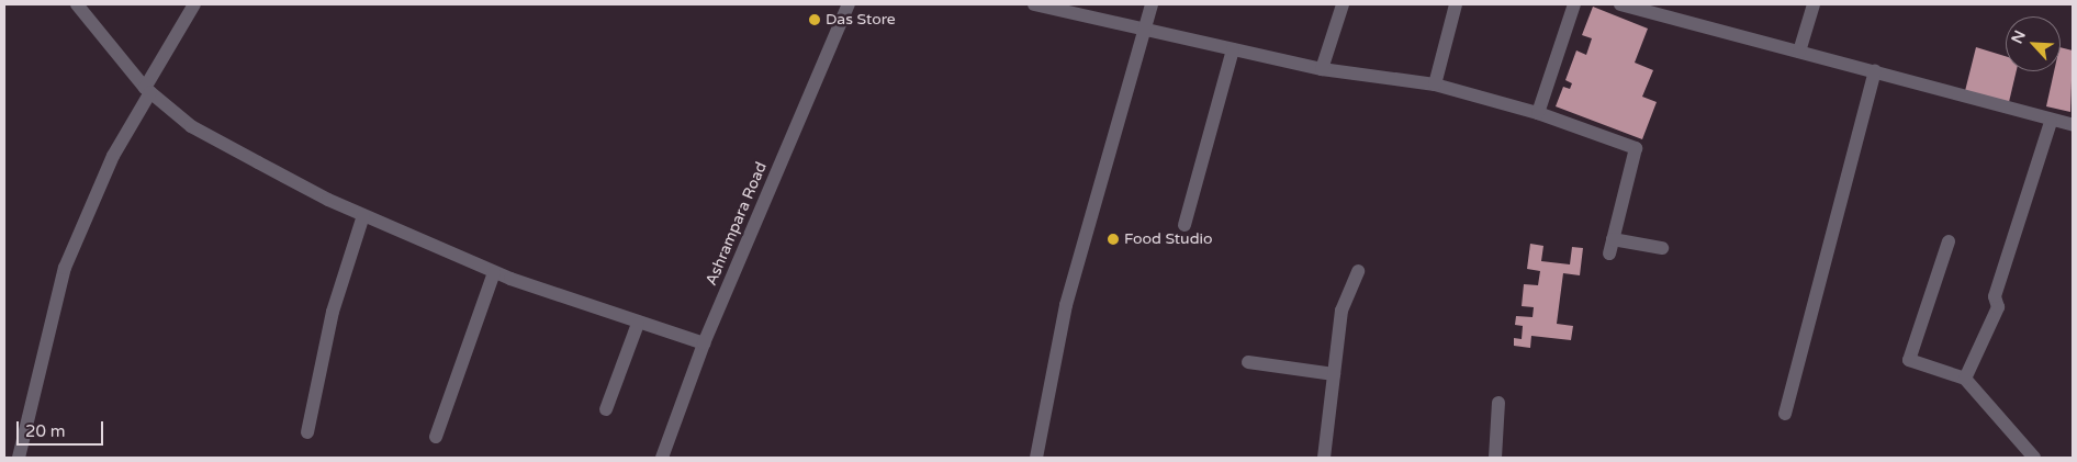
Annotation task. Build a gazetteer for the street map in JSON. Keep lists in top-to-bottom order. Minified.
{"streets":{"street":["Ashrampara Road"]},"places":["Das Store","Food Studio"],"scale_bar":"20 m","north":"top left"}
